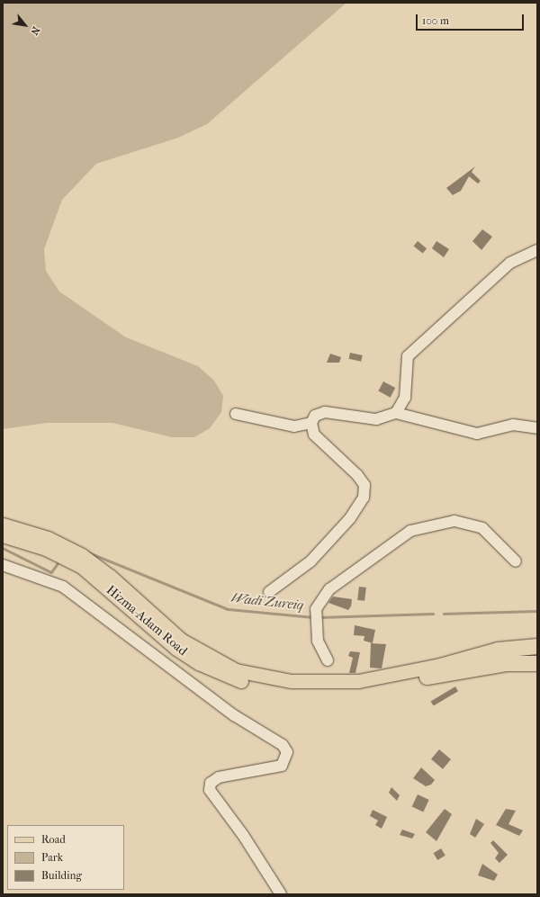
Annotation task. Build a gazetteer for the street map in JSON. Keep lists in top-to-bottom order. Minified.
{"streets":{"main road":["Hizma-Adam Road"]},"water":["Wadi Zureiq"],"legend":["Road","Park","Building"],"scale_bar":"100 m","north":"bottom right"}
